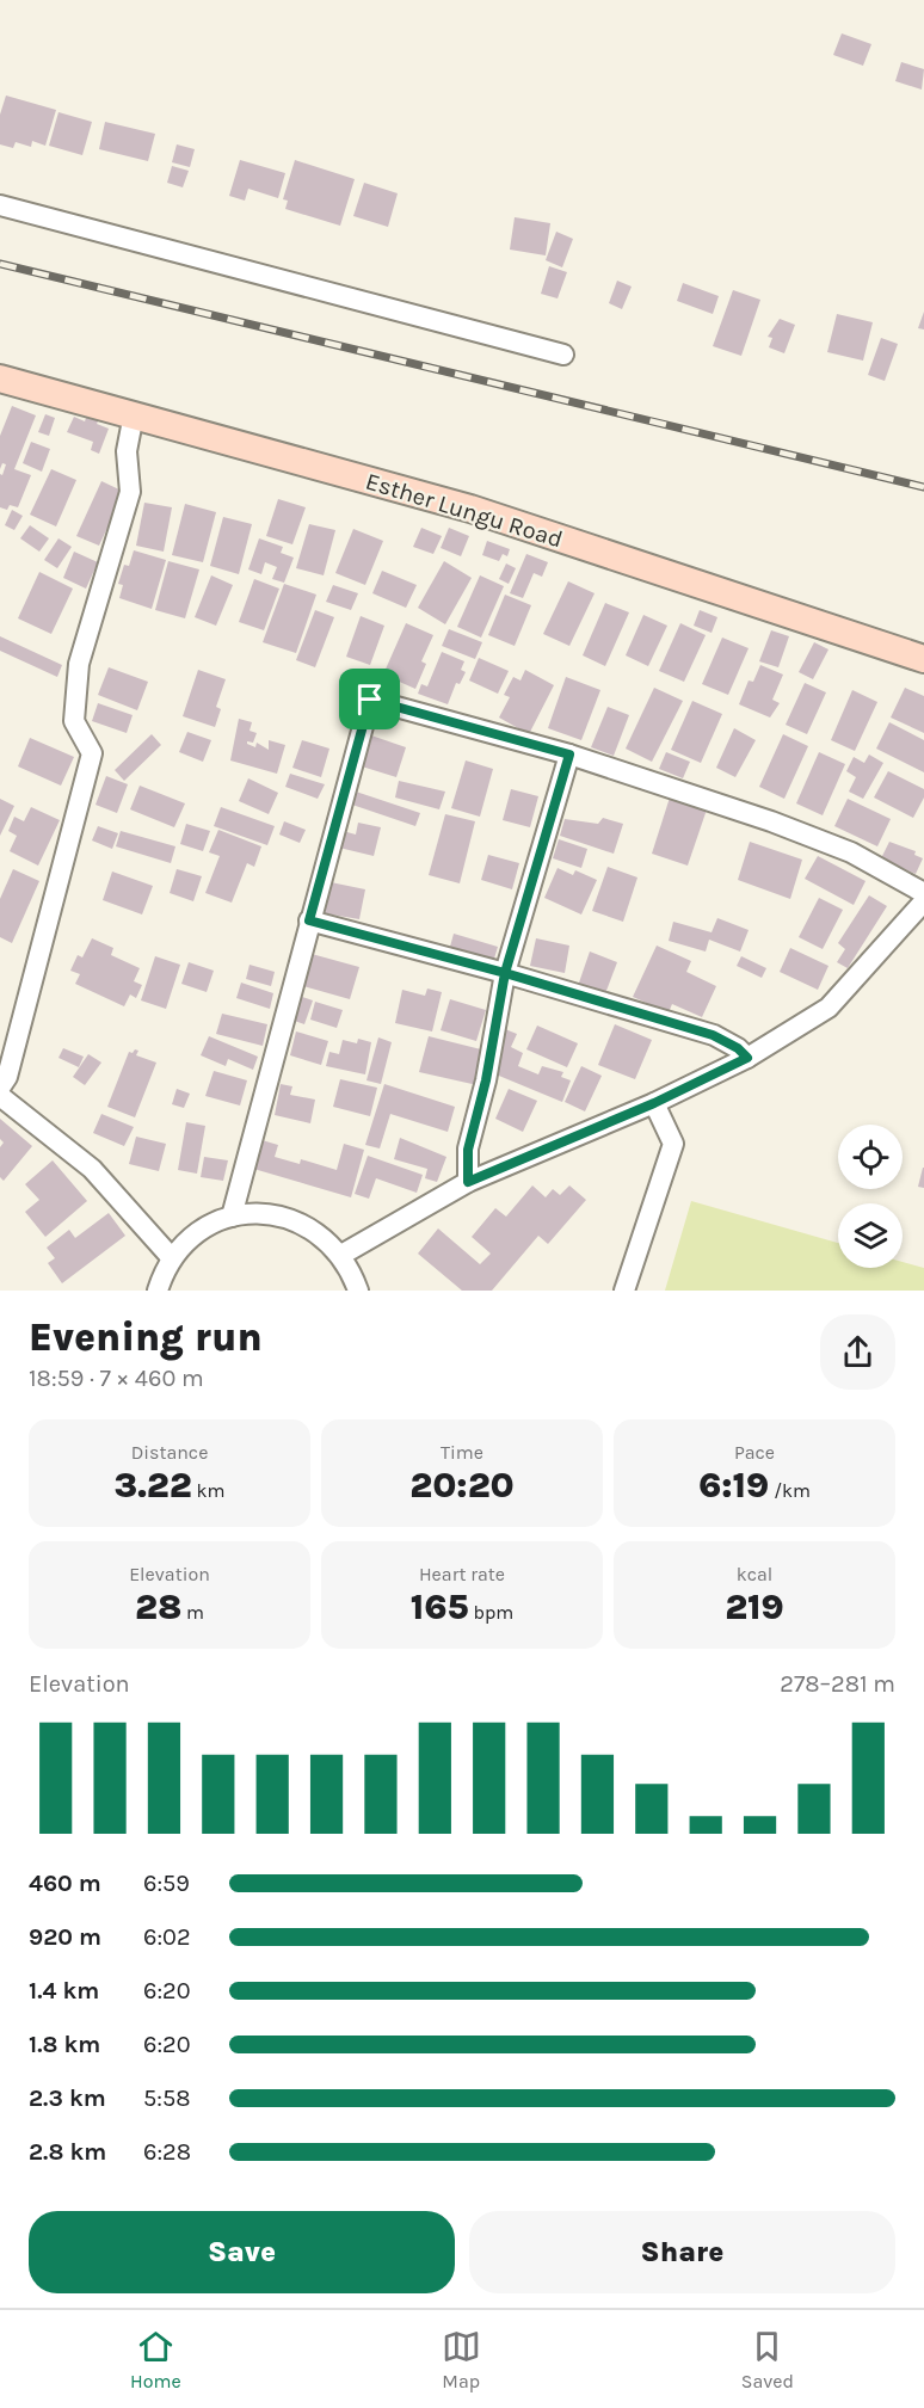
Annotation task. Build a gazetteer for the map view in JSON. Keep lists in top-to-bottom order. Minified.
{"streets":{"street":["Esther Lungu Road"]},"page":{"heading":["Evening run","18:59 · 7 × 460 m"],"stats":[["Distance","3.22 km"],["Time","20:20"],["Pace","6:19 /km"],["Elevation","28 m"],["Heart rate","165 bpm"],["kcal","219"]],"chart":["Elevation","278–281 m"],"list":[{"name":"460 m","note":"6:59"},{"name":"920 m","note":"6:02"},{"name":"1.4 km","note":"6:20"},{"name":"1.8 km","note":"6:20"},{"name":"2.3 km","note":"5:58"},{"name":"2.8 km","note":"6:28"}],"buttons":["Save","Share"],"tabs":["Home","Map","Saved"]}}
